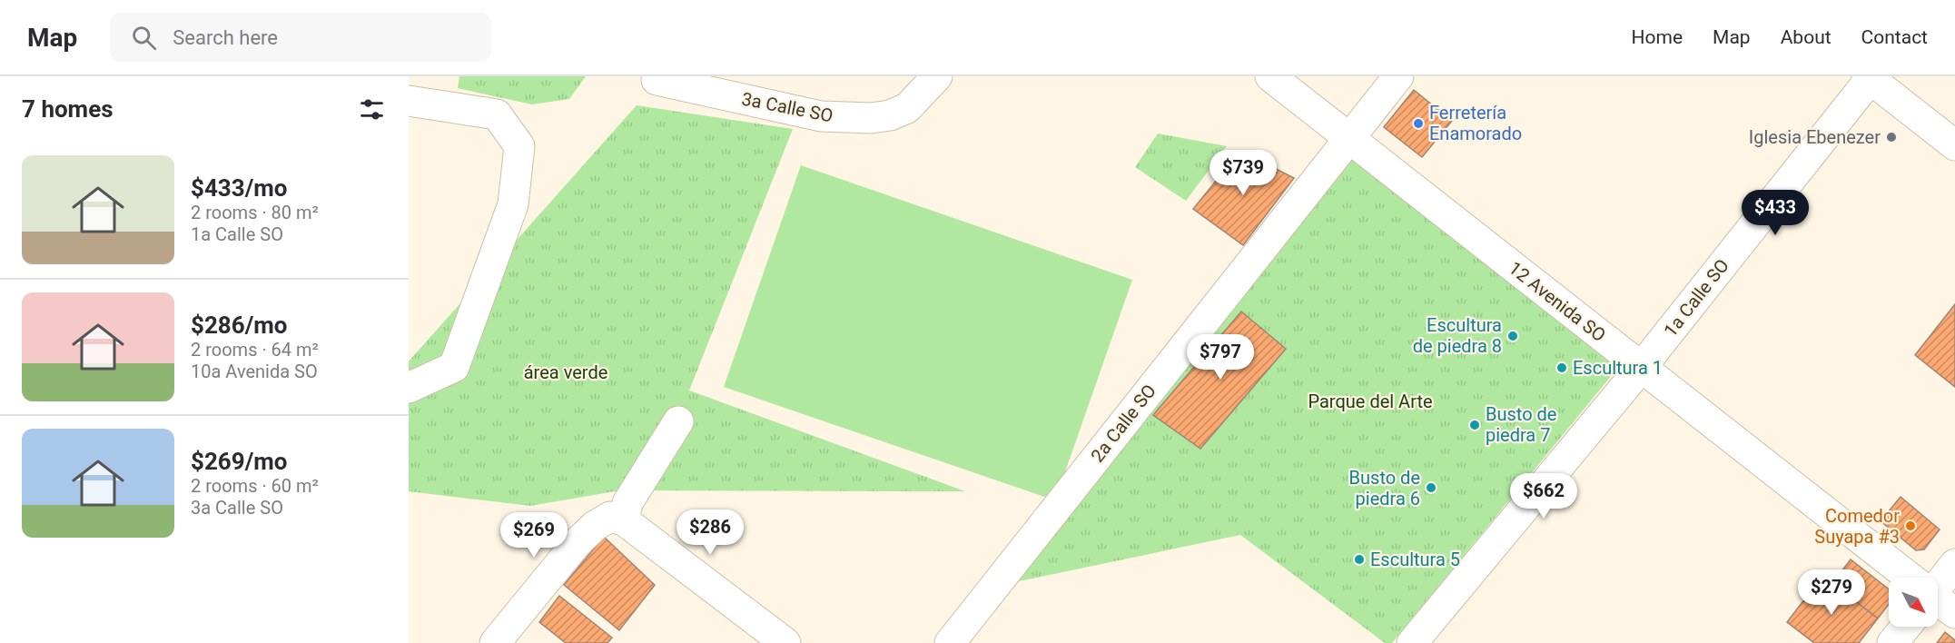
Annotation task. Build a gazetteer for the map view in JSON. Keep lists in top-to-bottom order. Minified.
{"streets":{"street":["3a Calle SO","1a Calle SO","12 Avenida SO","2a Calle SO"]},"crossings":[["1a Calle SO","12 Avenida SO"],["12 Avenida SO","2a Calle SO"]],"parks":["área verde","Parque del Arte"],"places":["Ferretería Enamorado","Iglesia Ebenezer","Escultura de piedra 8","Escultura 1","Busto de piedra 7","Busto de piedra 6","Comedor Suyapa #3","Escultura 5"],"north":"bottom right","page":{"header":"Map","search":"Search here","nav":["Home","Map","About","Contact"],"heading":"7 homes","list":[{"name":"$433/mo","note":"2 rooms · 80 m² · 1a Calle SO"},{"name":"$286/mo","note":"2 rooms · 64 m² · 10a Avenida SO"},{"name":"$269/mo","note":"2 rooms · 60 m² · 3a Calle SO"}],"price":["$739","$433","$797","$662","$286","$269","$279"]}}
